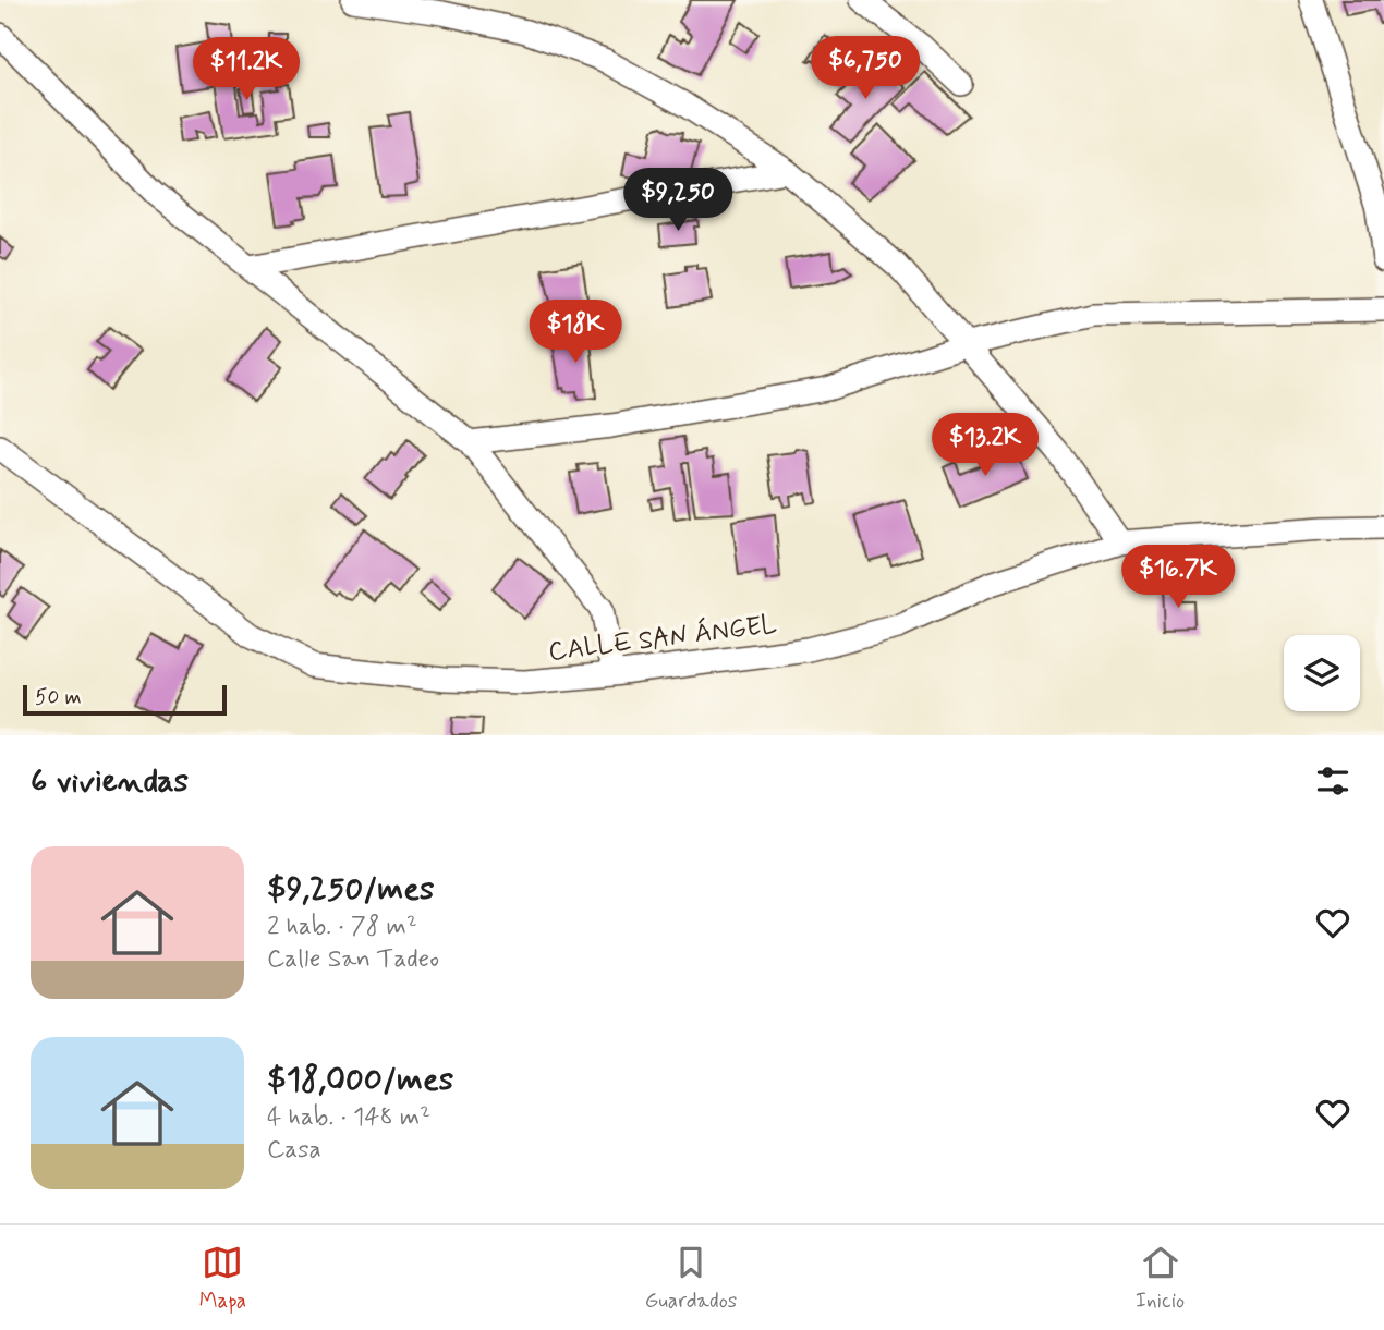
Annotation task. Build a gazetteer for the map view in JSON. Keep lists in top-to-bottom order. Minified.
{"streets":{"street":["CALLE SAN ÁNGEL"]},"scale_bar":"50 m","page":{"price":["$6,750","$11.2K","$9,250","$18K","$13.2K","$16.7K"],"scale":"50 m","heading":"6 viviendas","list":[{"name":"$9,250/mes","note":"2 hab. · 78 m² · Calle San Tadeo"},{"name":"$18,000/mes","note":"4 hab. · 148 m² · Casa"}],"tabs":["Mapa","Guardados","Inicio"]}}
